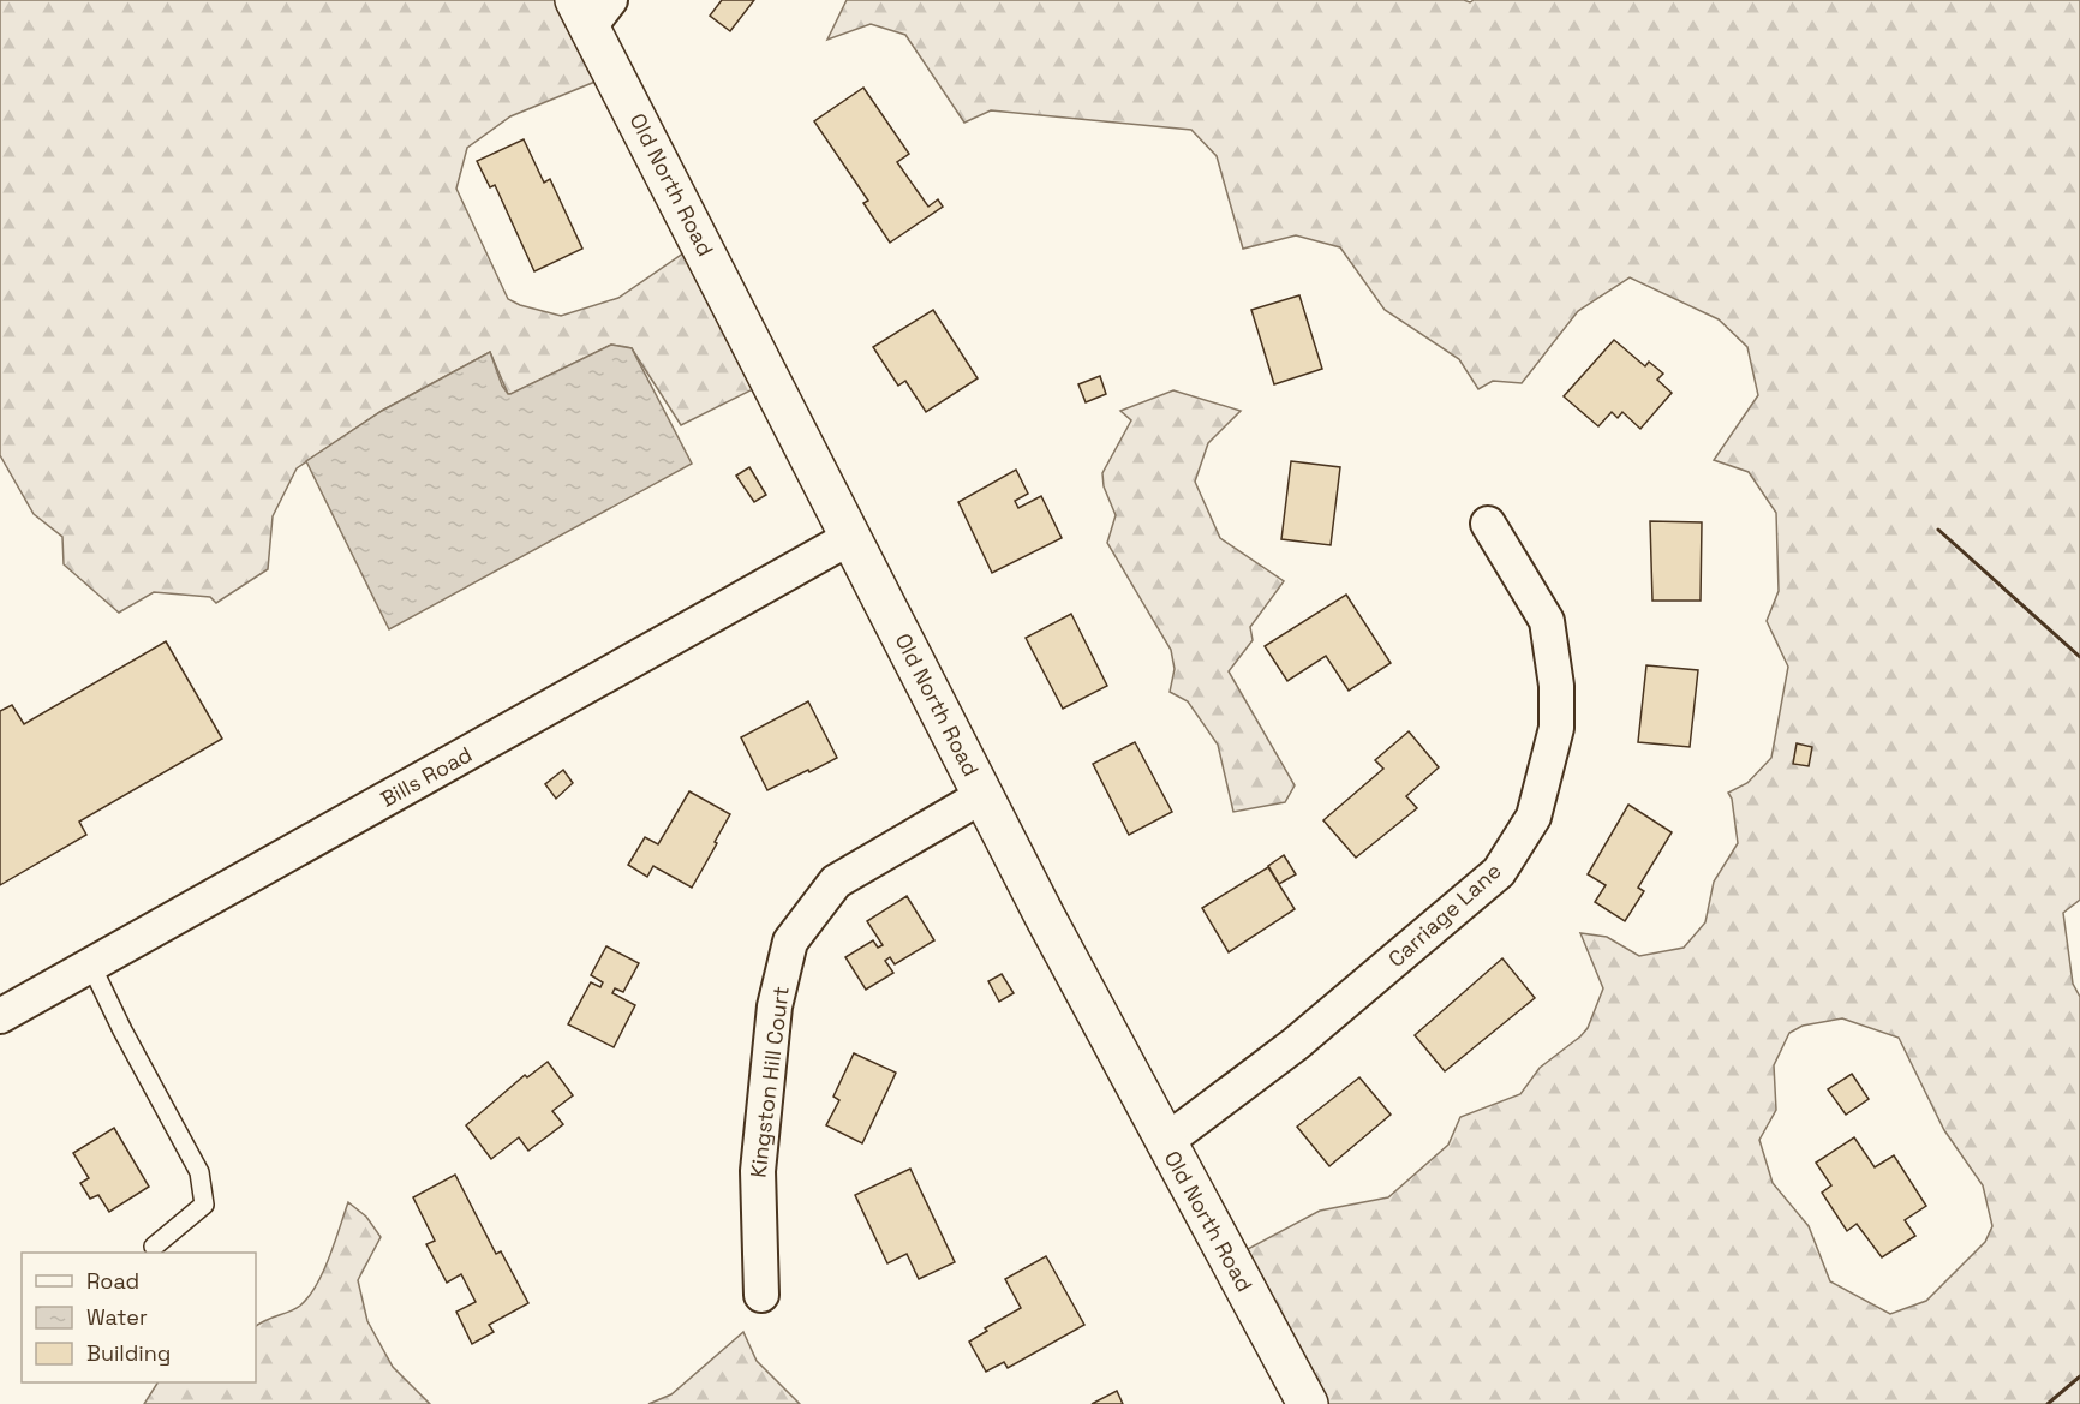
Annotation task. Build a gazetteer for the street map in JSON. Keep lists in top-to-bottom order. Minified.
{"streets":{"street":["Old North Road","Bills Road","Carriage Lane","Kingston Hill Court"]},"crossings":[["Old North Road","Bills Road"],["Old North Road","Carriage Lane"],["Old North Road","Kingston Hill Court"]],"legend":["Road","Water","Building"]}
